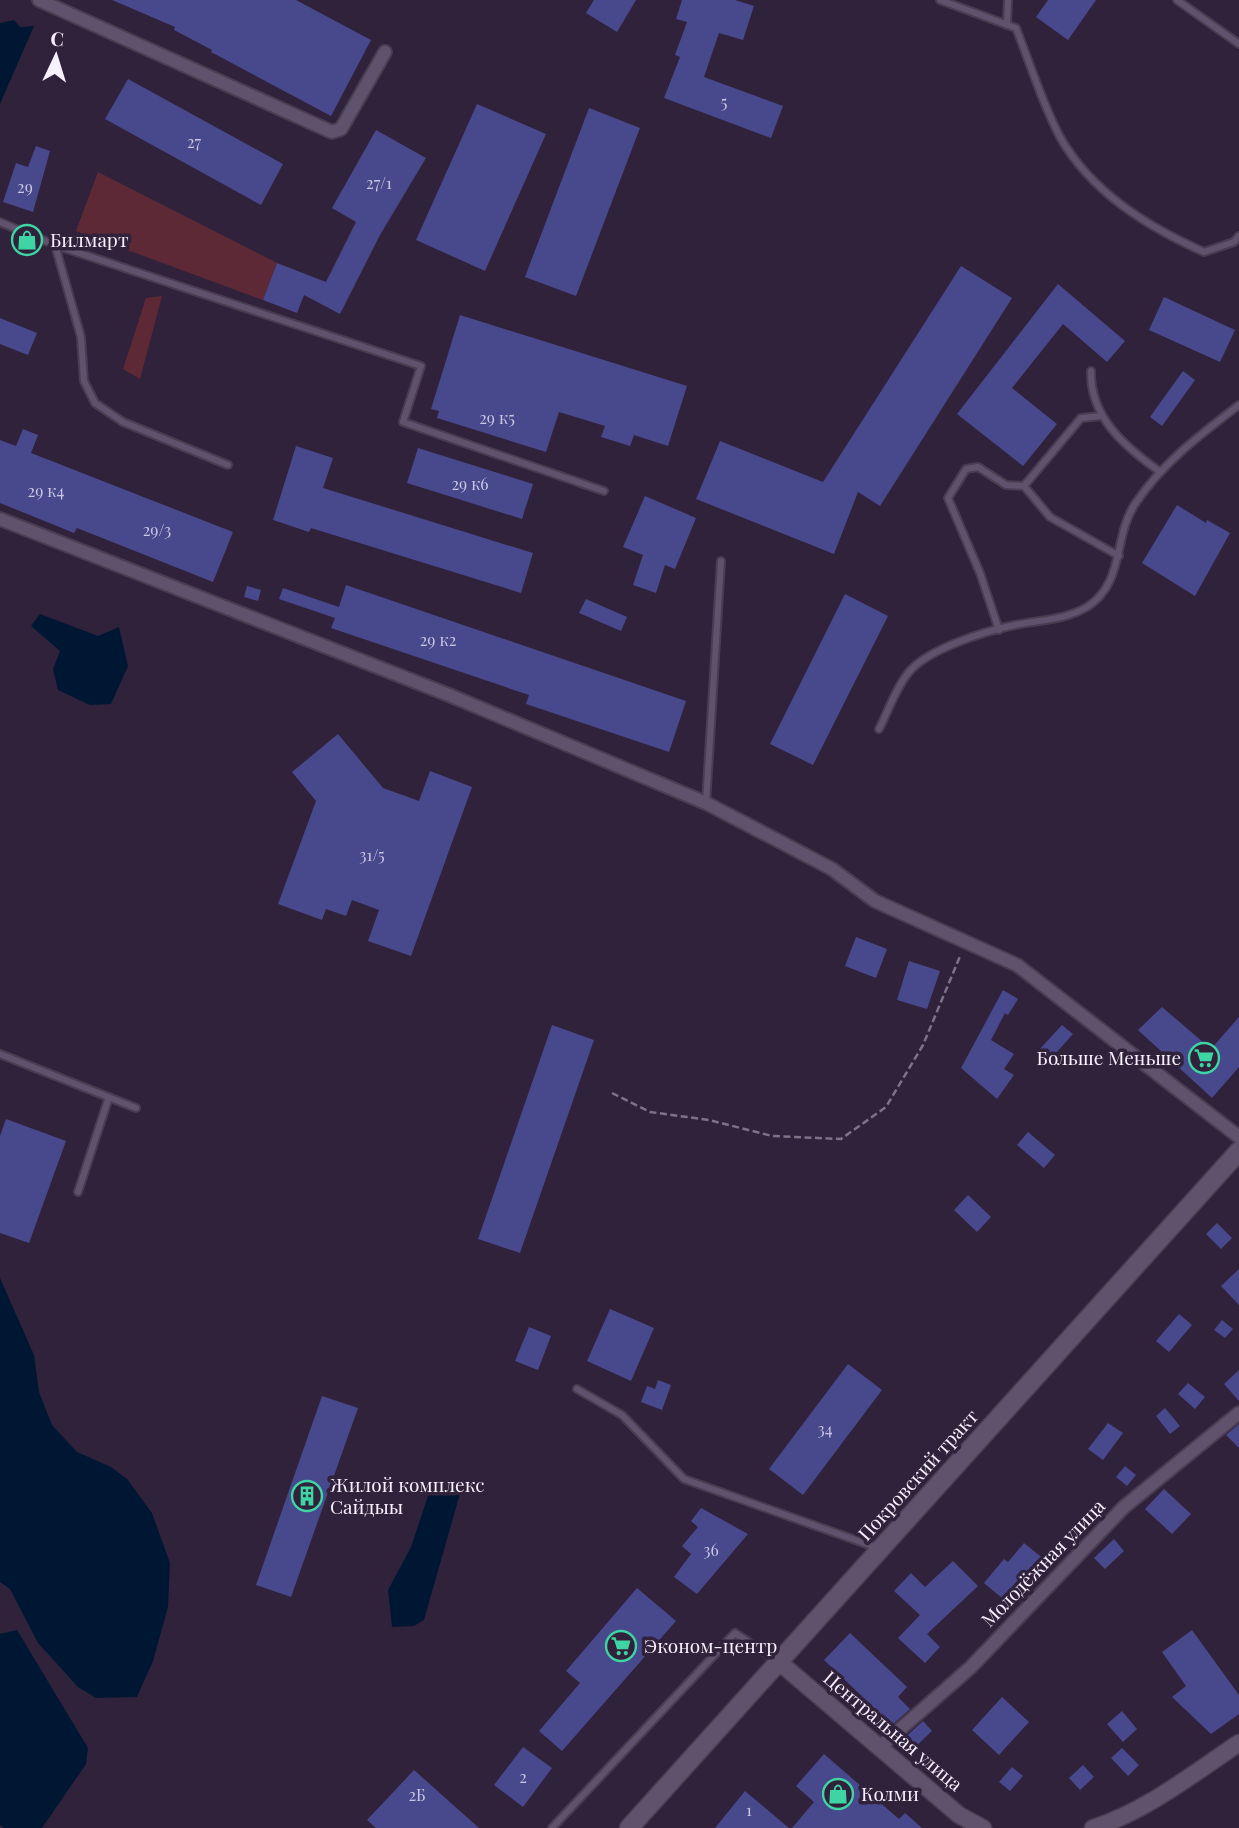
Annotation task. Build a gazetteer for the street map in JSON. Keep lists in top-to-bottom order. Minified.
{"streets":{"main road":["Покровский тракт"],"street":["Молодёжная улица","Центральная улица"]},"crossings":[["Покровский тракт","Центральная улица"],["Молодёжная улица","Центральная улица"]],"places":{"shop":["Билмарт","Колми"],"supermarket":["Больше Меньше","Эконом-центр"],"building":["Жилой комплекс Сайдыы"]},"house_numbers":["5","27","27/1","29","29 к5","29 к6","29 к4","29/3","29 к2","31/5","34","36","2","2Б","1"],"north":"top"}
